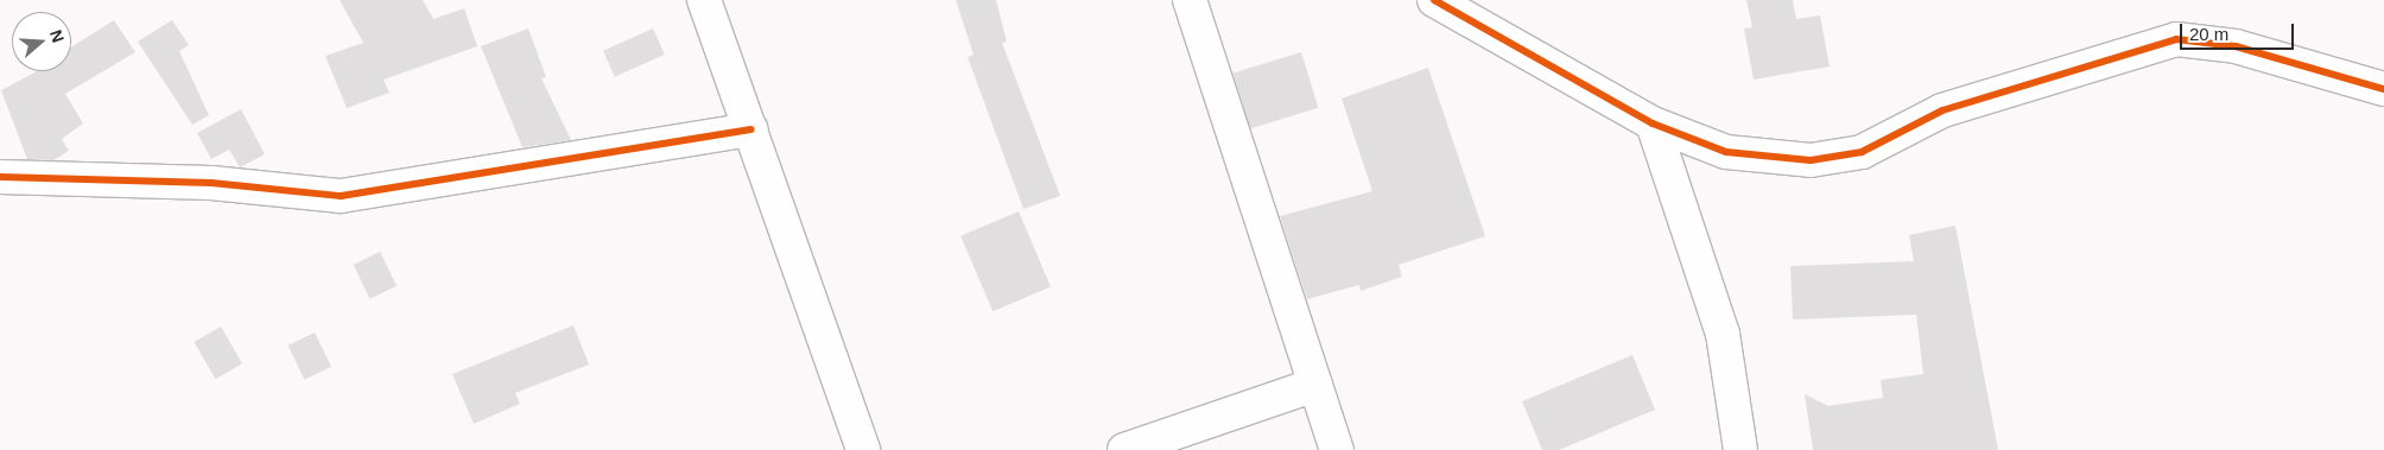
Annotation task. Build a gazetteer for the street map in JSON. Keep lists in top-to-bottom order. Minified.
{"scale_bar":"20 m","north":"right"}
